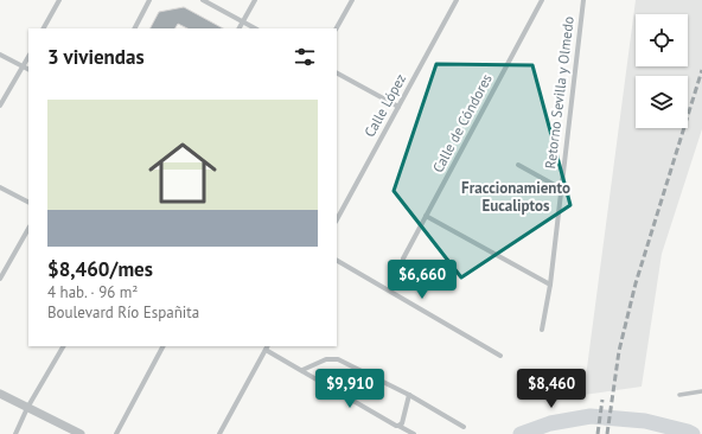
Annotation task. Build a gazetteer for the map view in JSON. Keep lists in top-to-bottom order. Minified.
{"streets":{"street":["Retorno Sevilla y Olmedo","Calle López","Calle de Cóndores"]},"districts":["Fraccionamiento Eucaliptos"],"page":{"heading":"3 viviendas","list":[{"name":"$8,460/mes","note":"4 hab. · 96 m² · Boulevard Río Españita"}],"price":["$6,660","$9,910","$8,460"]}}
